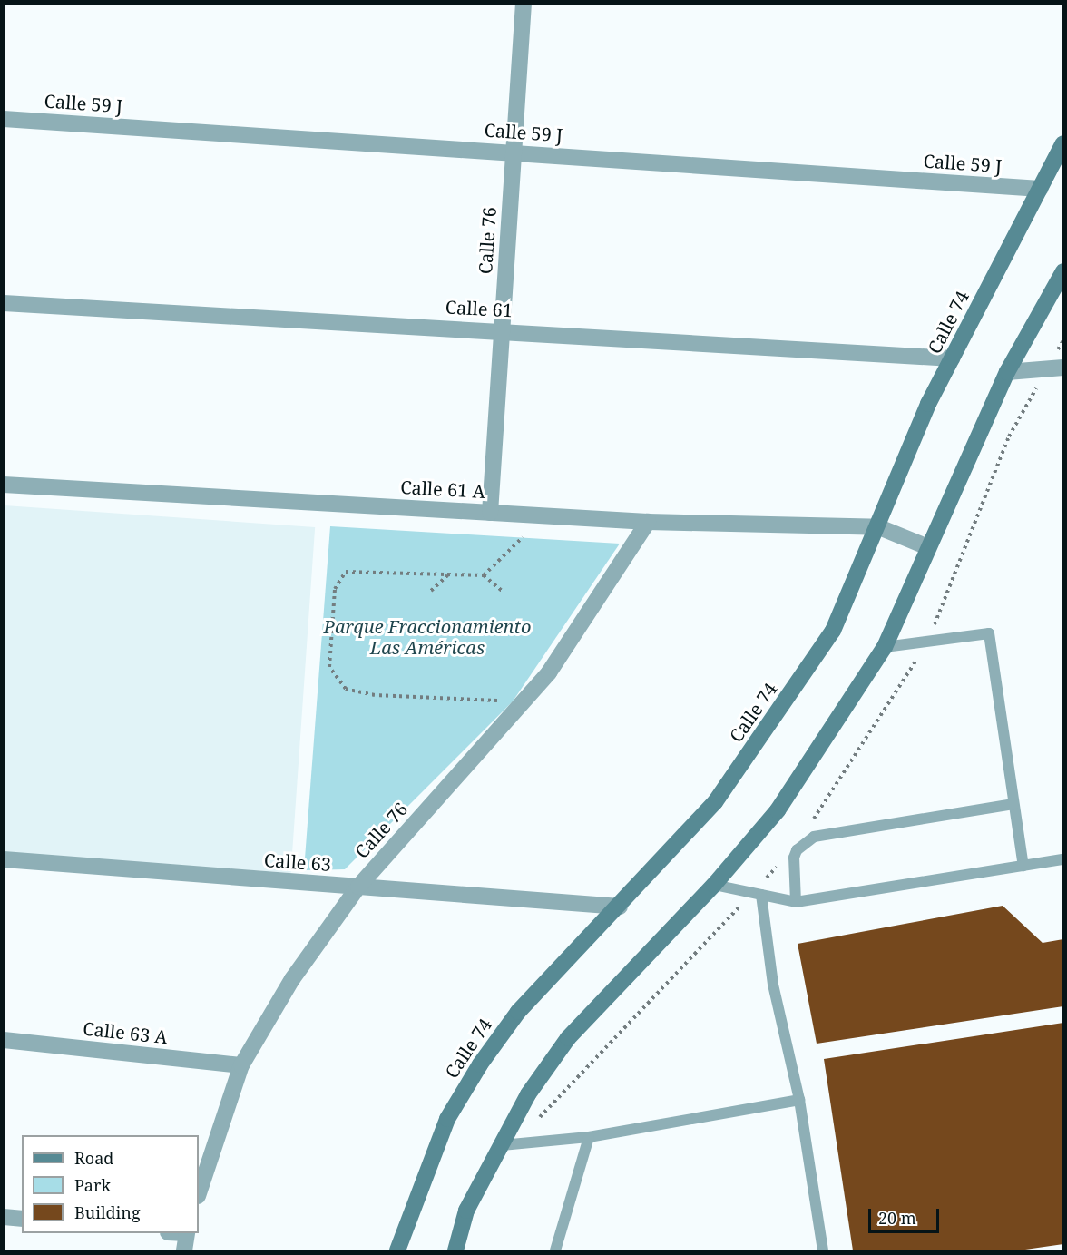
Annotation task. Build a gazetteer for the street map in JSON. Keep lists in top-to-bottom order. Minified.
{"streets":{"main road":["Calle 74"],"street":["Calle 59 J","Calle 76","Calle 61","Calle 61 A","Calle 63","Calle 63 A"]},"crossings":[["Calle 59 J","Calle 76"],["Calle 59 J","Calle 74"],["Calle 76","Calle 61"],["Calle 76","Calle 61 A"],["Calle 76","Calle 63"],["Calle 76","Calle 63 A"],["Calle 61","Calle 74"],["Calle 74","Calle 61 A"],["Calle 74","Calle 63"]],"parks":["Parque Fraccionamiento Las Américas"],"legend":["Road","Park","Building"],"scale_bar":"20 m"}
